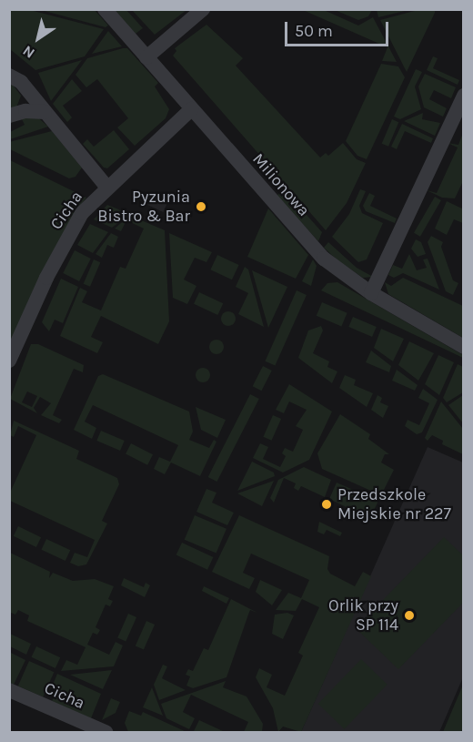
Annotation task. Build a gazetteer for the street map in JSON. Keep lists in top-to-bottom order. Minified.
{"streets":{"street":["Milionowa","Cicha"]},"crossings":[["Milionowa","Cicha"]],"places":["Pyzunia Bistro & Bar","Przedszkole Miejskie nr 227","Orlik przy SP 114"],"scale_bar":"50 m","north":"bottom left"}
